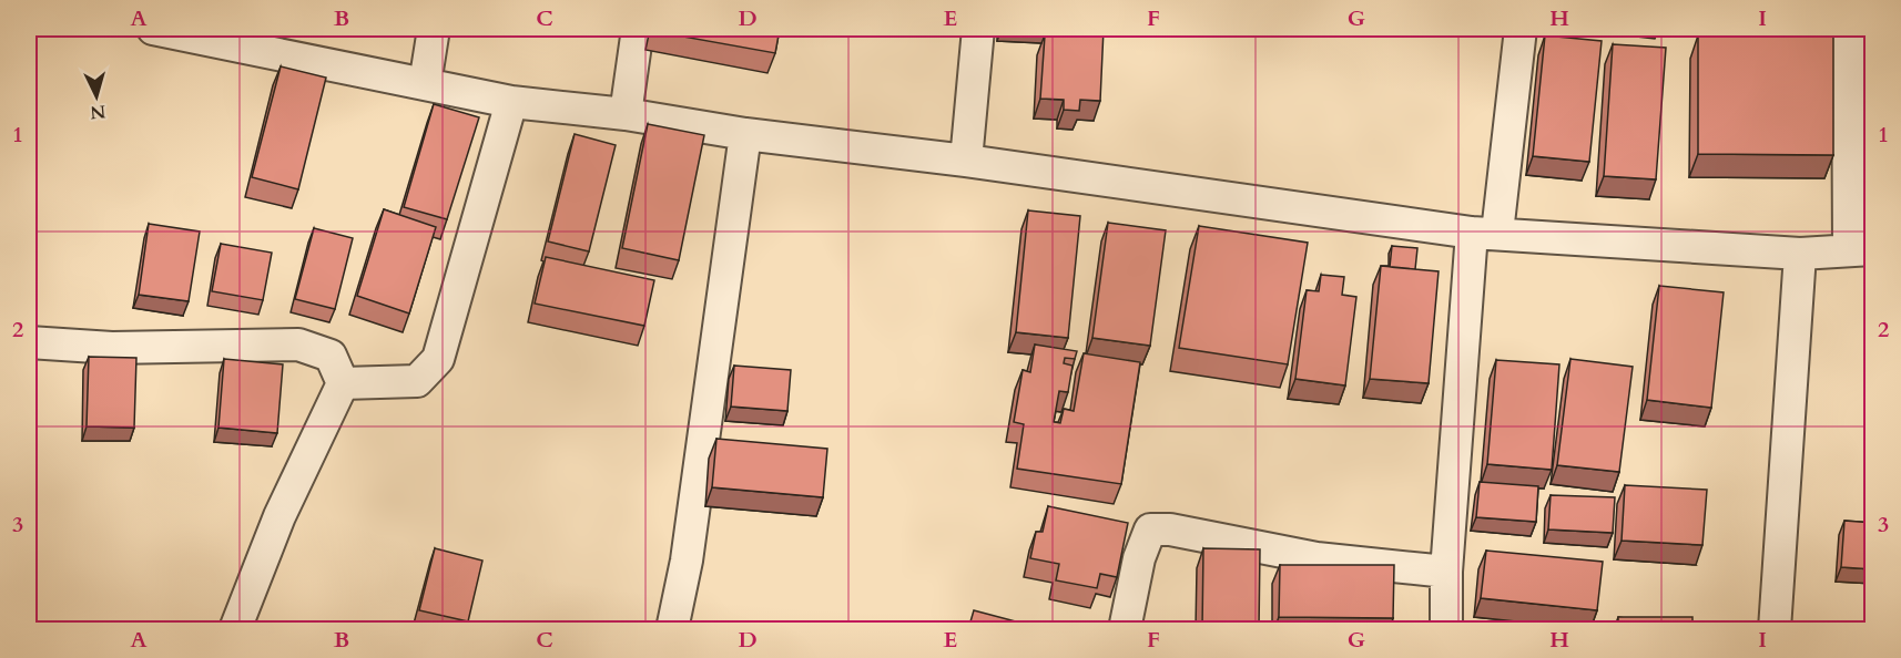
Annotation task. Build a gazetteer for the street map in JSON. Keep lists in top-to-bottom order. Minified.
{"north":"bottom","grid":{"columns":["A","B","C","D","E","F","G","H","I"],"rows":["1","2","3"]}}
